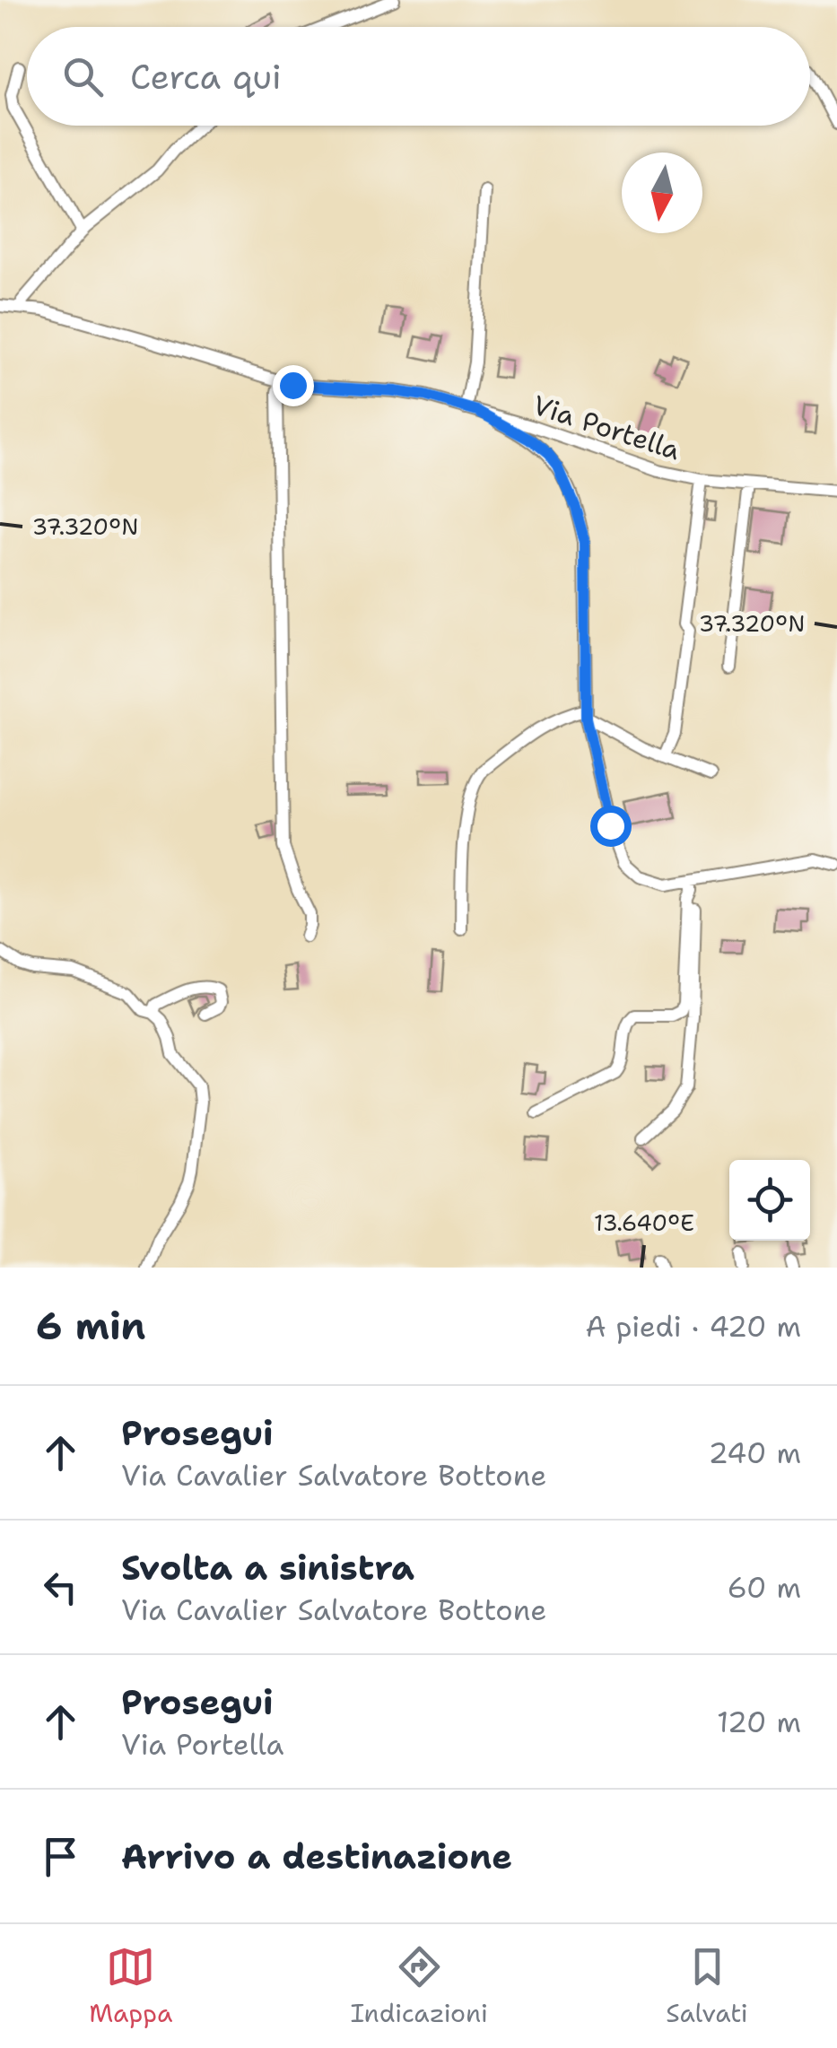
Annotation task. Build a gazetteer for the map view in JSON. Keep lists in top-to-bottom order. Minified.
{"streets":{"street":["Via Portella"]},"north":"bottom","page":{"search":"Cerca qui","heading":["6 min","A piedi · 420 m"],"list":[["Prosegui","Via Cavalier Salvatore Bottone","240 m"],["Svolta a sinistra","Via Cavalier Salvatore Bottone","60 m"],["Prosegui","Via Portella","120 m"],"Arrivo a destinazione"],"nav":["Mappa","Indicazioni","Salvati"]},"coordinates":["37.320°N","13.640°E"]}
